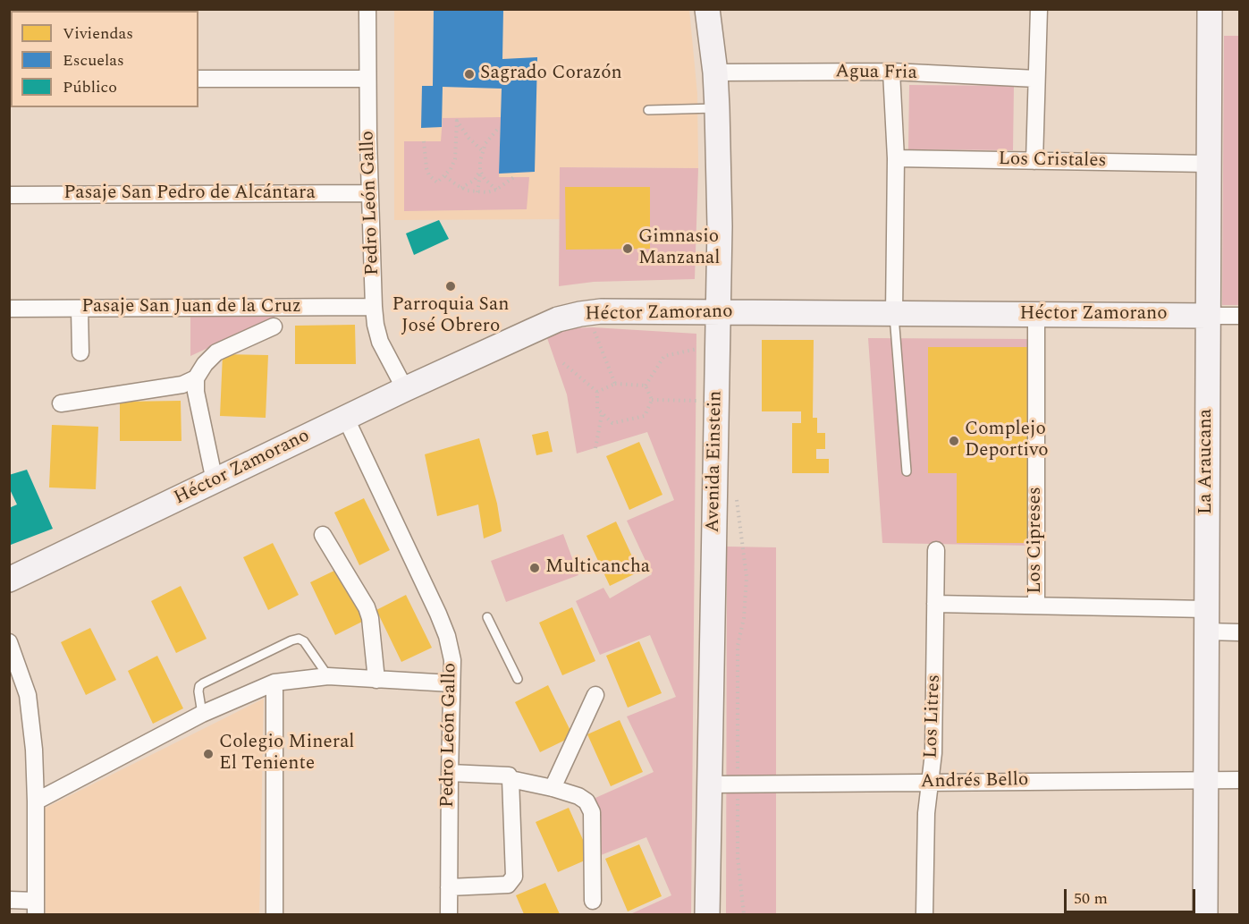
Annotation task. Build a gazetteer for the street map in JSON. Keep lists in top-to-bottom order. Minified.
{"streets":{"street":["Agua Fria","Los Cristales","Pasaje San Pedro de Alcántara","Pedro León Gallo","Pasaje San Juan de la Cruz","Héctor Zamorano","Avenida Einstein","La Araucana","Los Cipreses","Los Litres","Andrés Bello"]},"crossings":[["Agua Fria","Avenida Einstein"],["Los Cristales","La Araucana"],["Pasaje San Pedro de Alcántara","Pedro León Gallo"],["Pedro León Gallo","Pasaje San Juan de la Cruz"],["Pedro León Gallo","Héctor Zamorano"],["Héctor Zamorano","Avenida Einstein"],["Héctor Zamorano","La Araucana"],["Héctor Zamorano","Los Cipreses"],["Avenida Einstein","Andrés Bello"],["La Araucana","Andrés Bello"],["Los Litres","Andrés Bello"]],"places":["Sagrado Corazón","Gimnasio Manzanal","Parroquia San José Obrero","Complejo Deportivo","Multicancha","Colegio Mineral El Teniente"],"legend":["Viviendas","Escuelas","Público"],"scale_bar":"50 m"}
